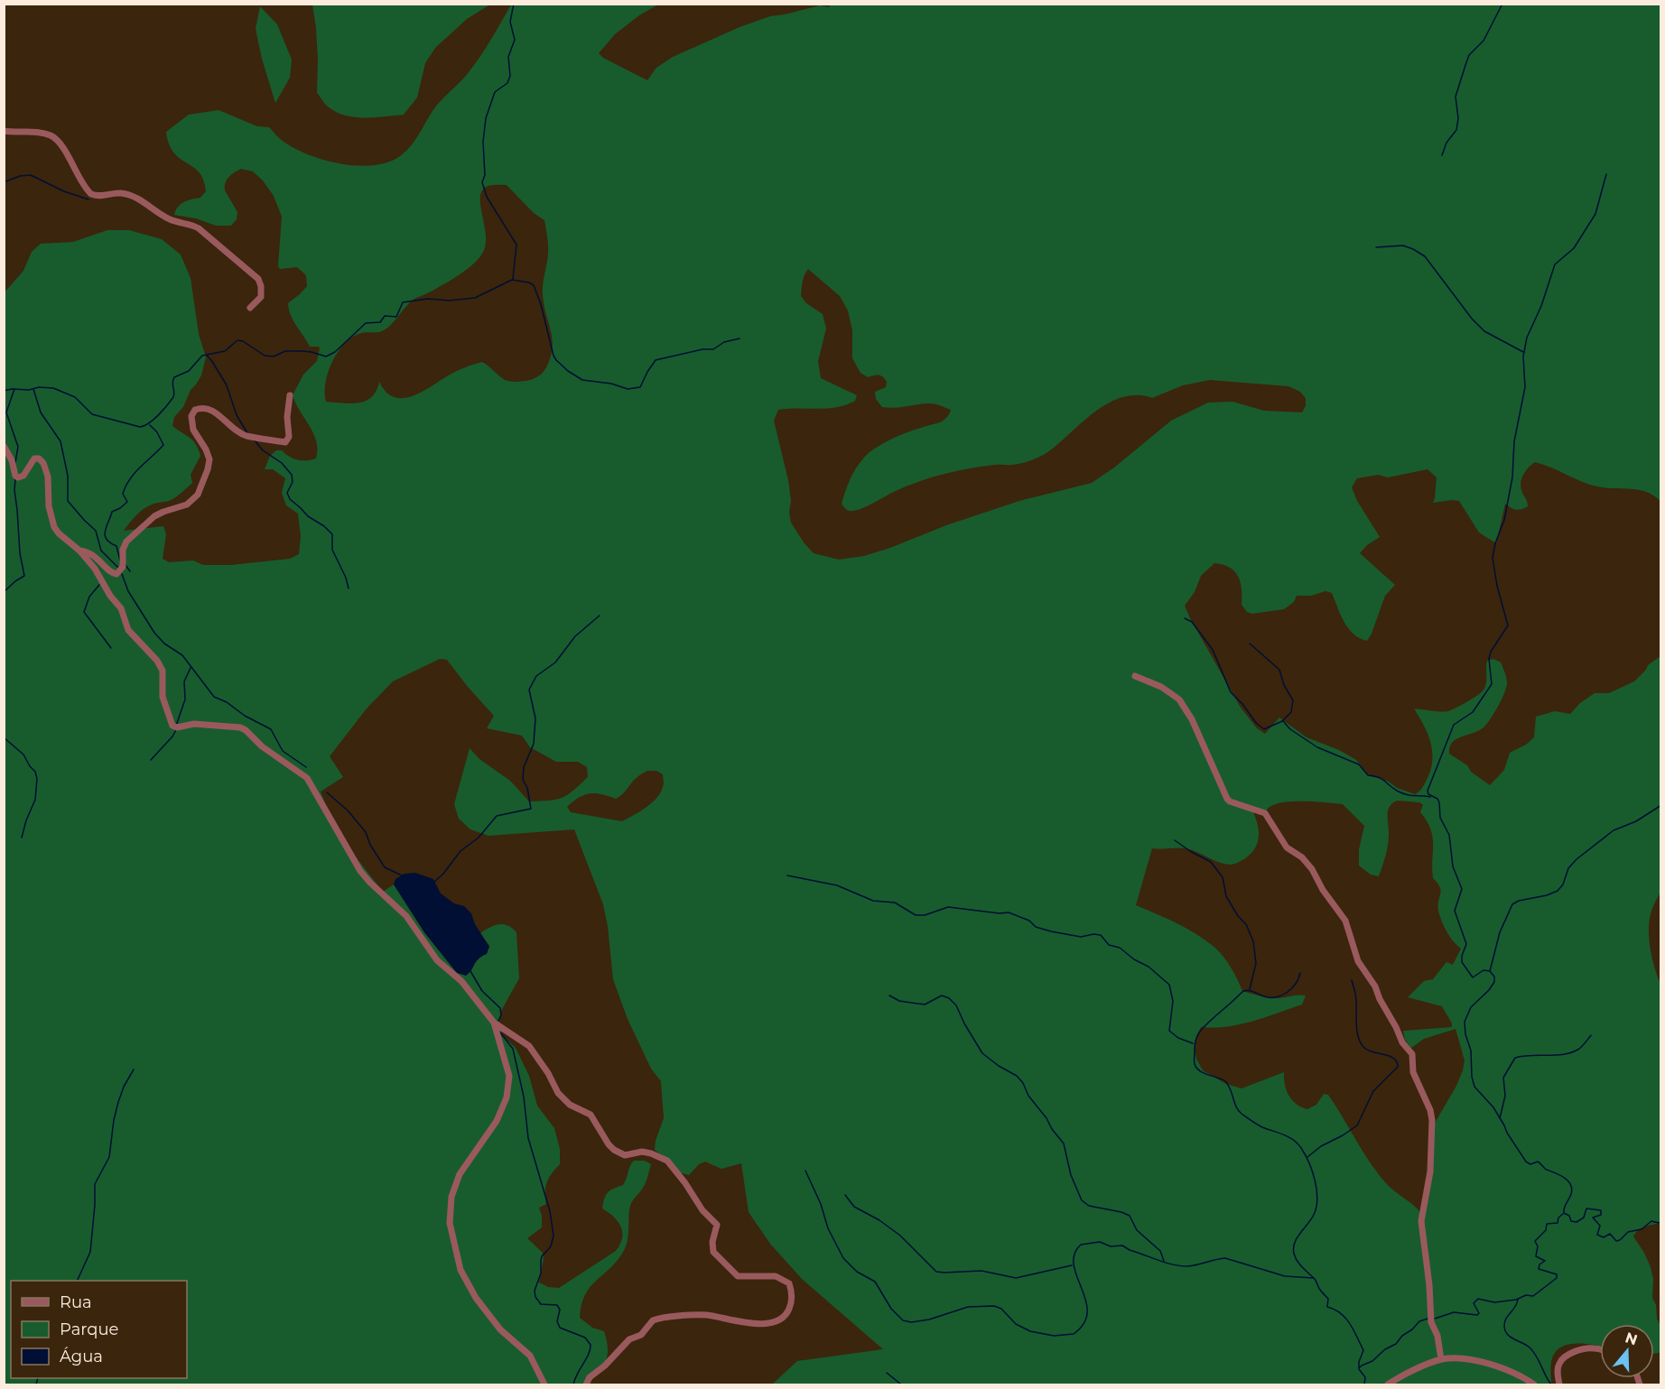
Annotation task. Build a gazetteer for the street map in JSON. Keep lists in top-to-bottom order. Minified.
{"legend":["Rua","Parque","Água"],"north":"top"}
